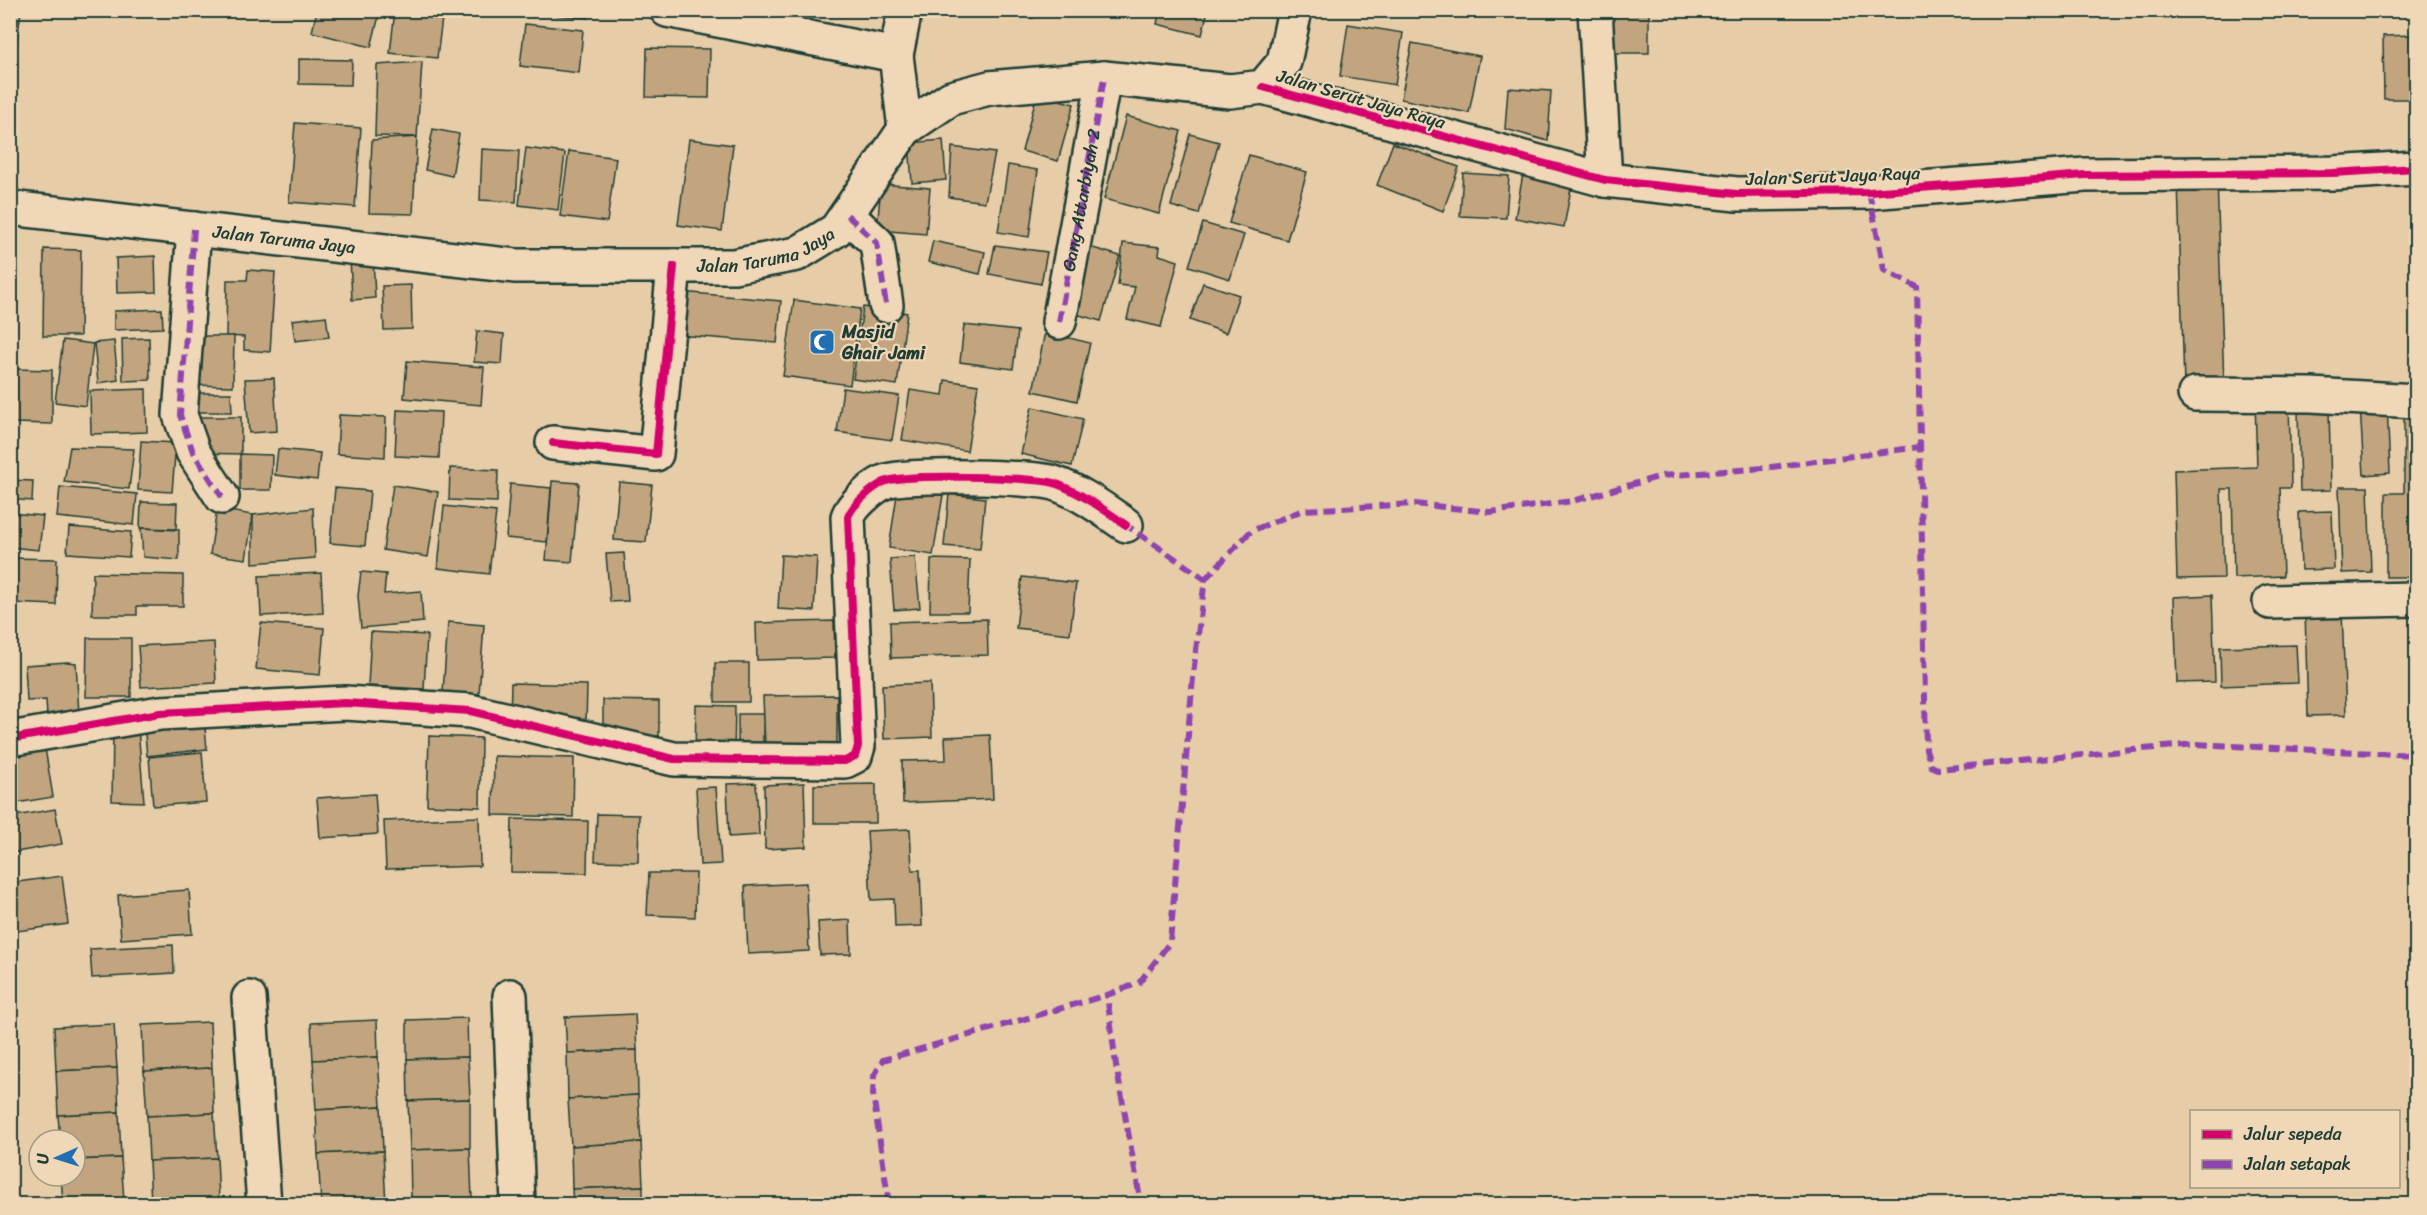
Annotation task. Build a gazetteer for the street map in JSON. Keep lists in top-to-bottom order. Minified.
{"streets":{"street":["Jalan Serut Jaya Raya","Gang Attarbiyah 2","Jalan Taruma Jaya"]},"crossings":[["Jalan Serut Jaya Raya","Jalan Taruma Jaya"],["Gang Attarbiyah 2","Jalan Taruma Jaya"]],"places":{"mosque":["Masjid Ghair Jami"]},"legend":["Jalur sepeda","Jalan setapak"],"north":"left"}
